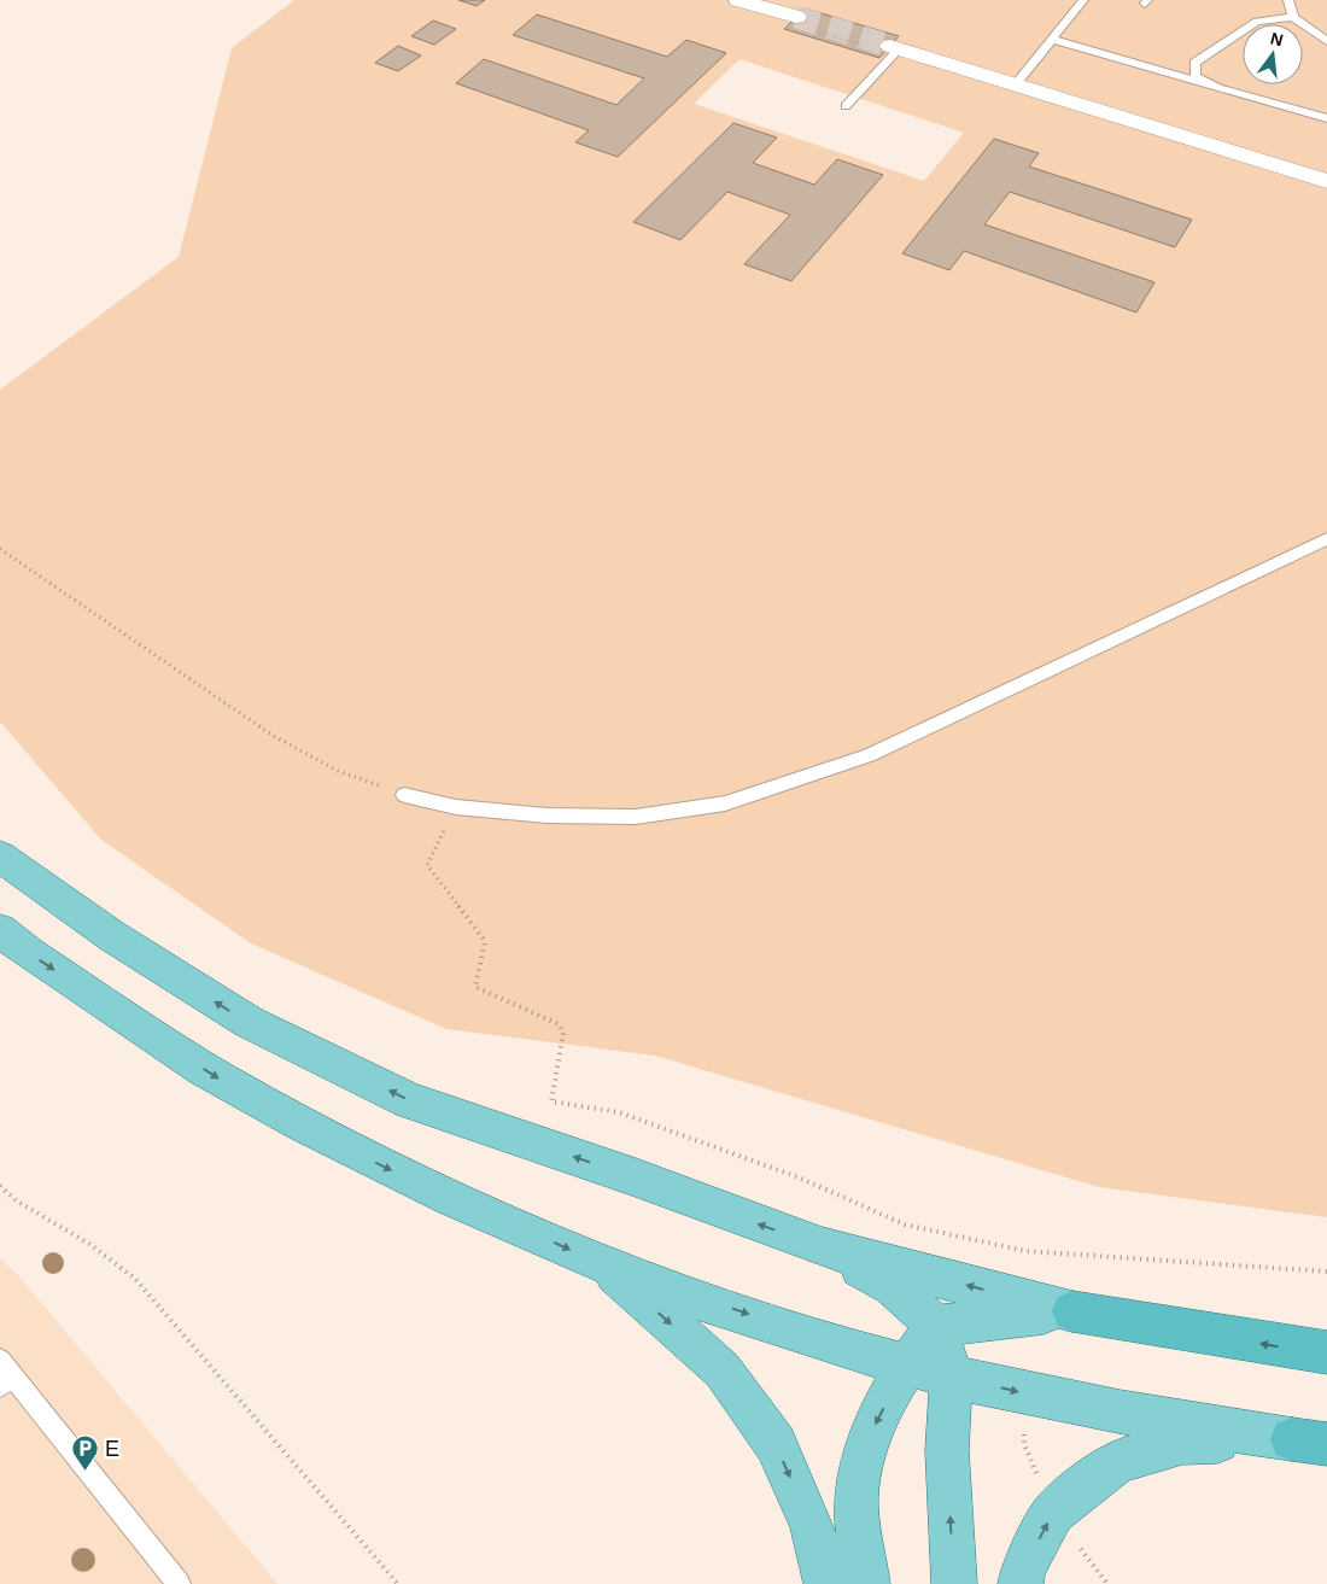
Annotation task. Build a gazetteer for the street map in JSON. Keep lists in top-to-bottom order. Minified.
{"places":{"parking":["E"]},"north":"top"}
